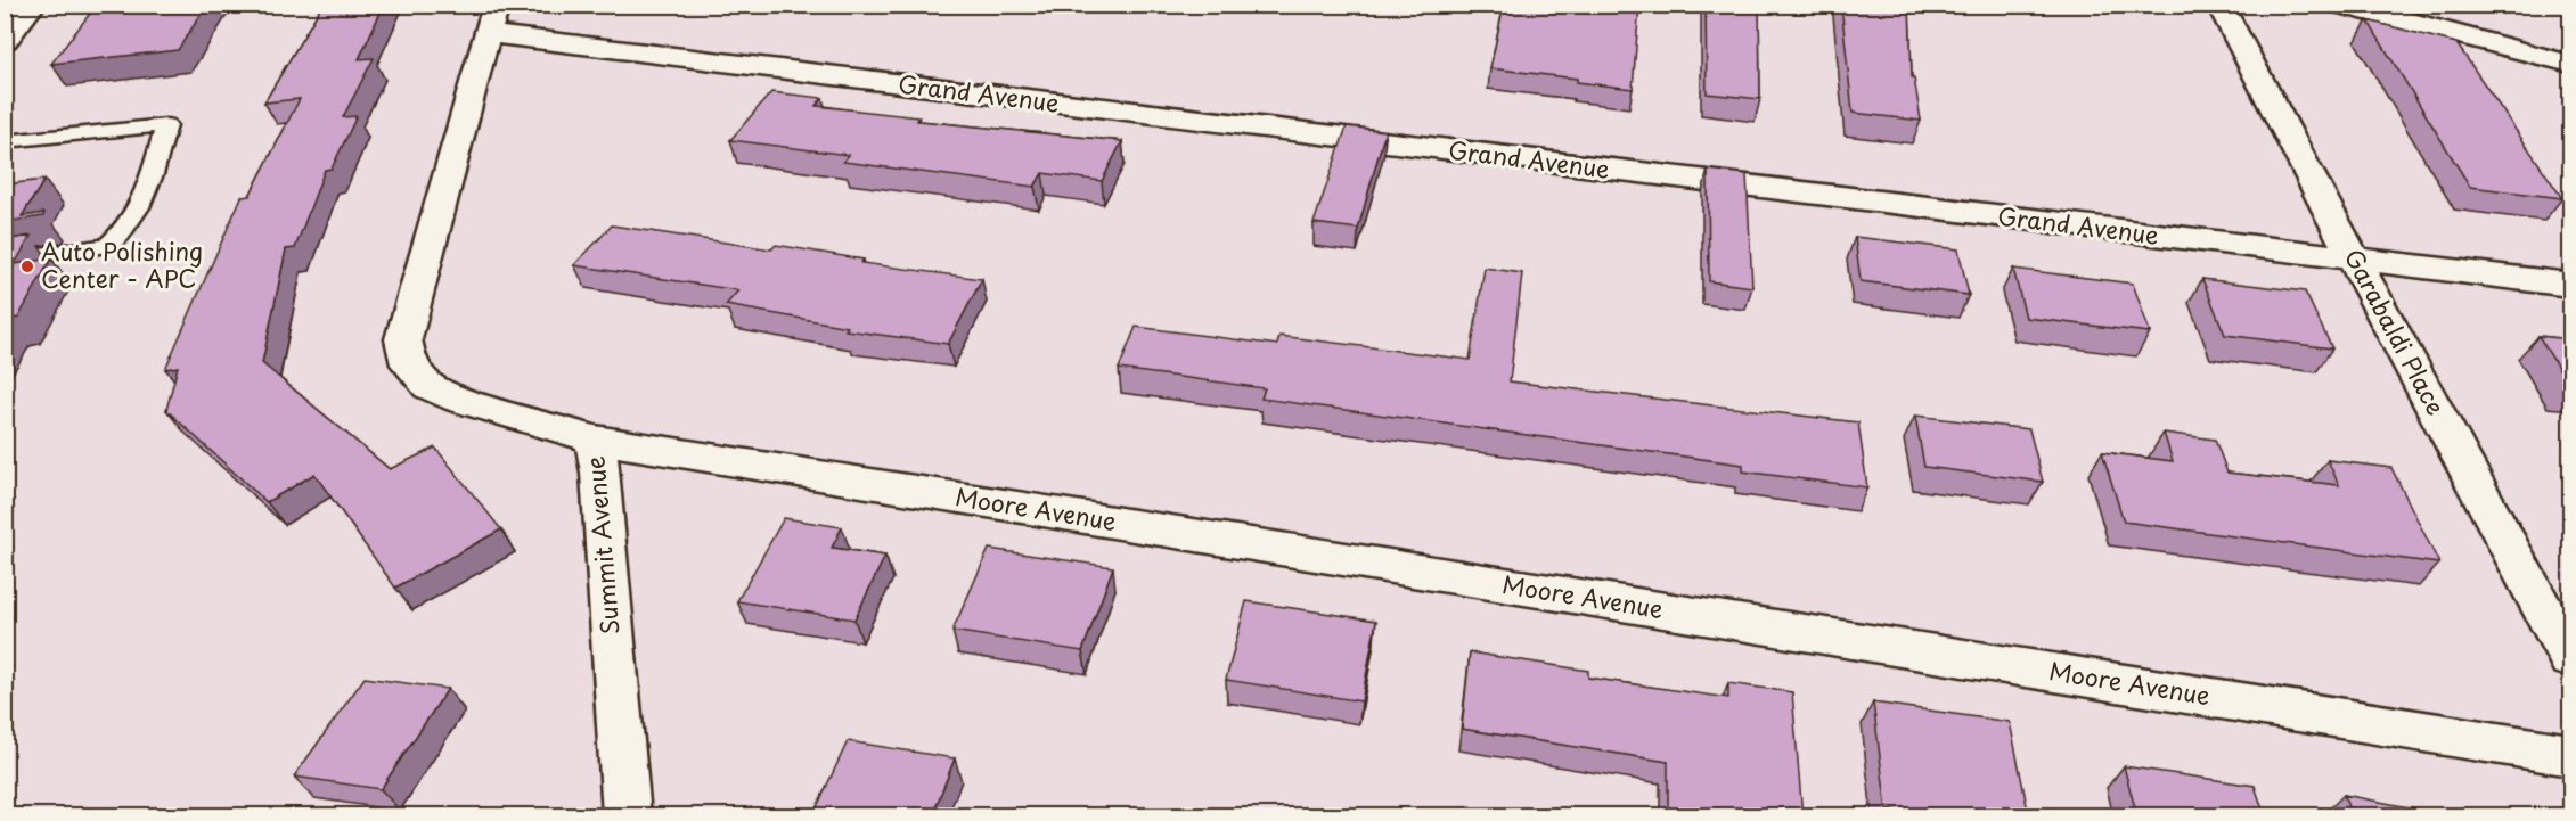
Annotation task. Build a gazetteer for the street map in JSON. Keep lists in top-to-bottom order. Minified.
{"streets":{"street":["Grand Avenue","Garabaldi Place","Moore Avenue","Summit Avenue"]},"crossings":[["Grand Avenue","Garabaldi Place"],["Grand Avenue","Summit Avenue"],["Moore Avenue","Summit Avenue"]],"places":["Auto Polishing Center - APC"]}
